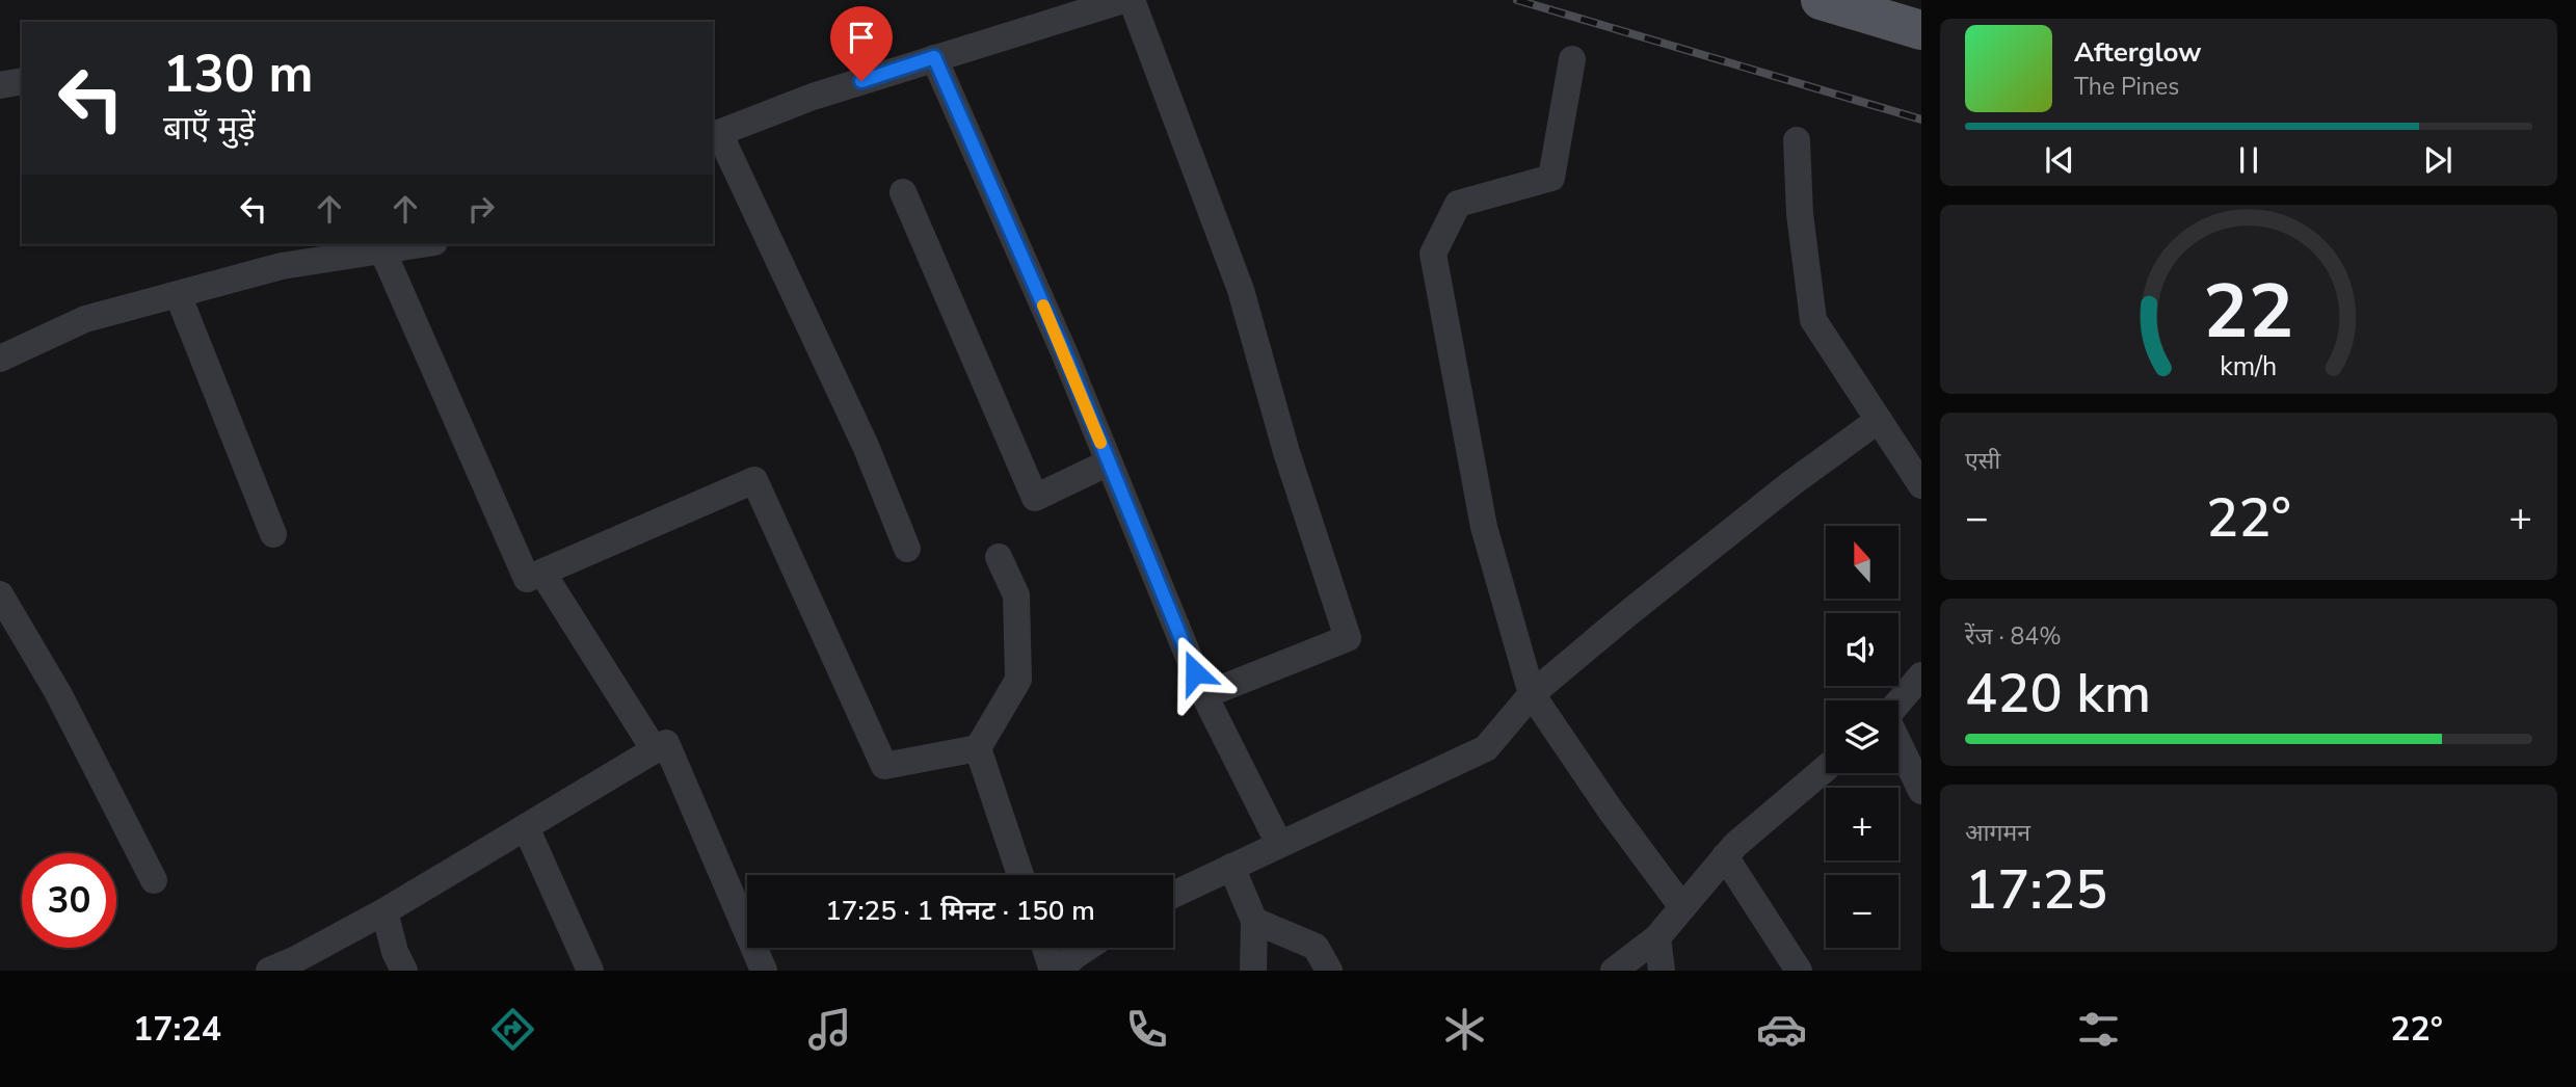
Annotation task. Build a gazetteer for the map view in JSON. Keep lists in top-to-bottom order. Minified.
{"north":"top","page":{"turn":["130 m","बाएँ मुड़ें"],"song":["Afterglow","The Pines"],"tile":["एसी",["रेंज · 84%","420 km"],["आगमन","17:25"]],"heat":["−","22°","+"],"map_buttons":["+","−"],"limit":"30","trip":"17:25 · 1 मिनट · 150 m","tabs":["17:24","22°"],"gauge":["22","km/h"]}}
